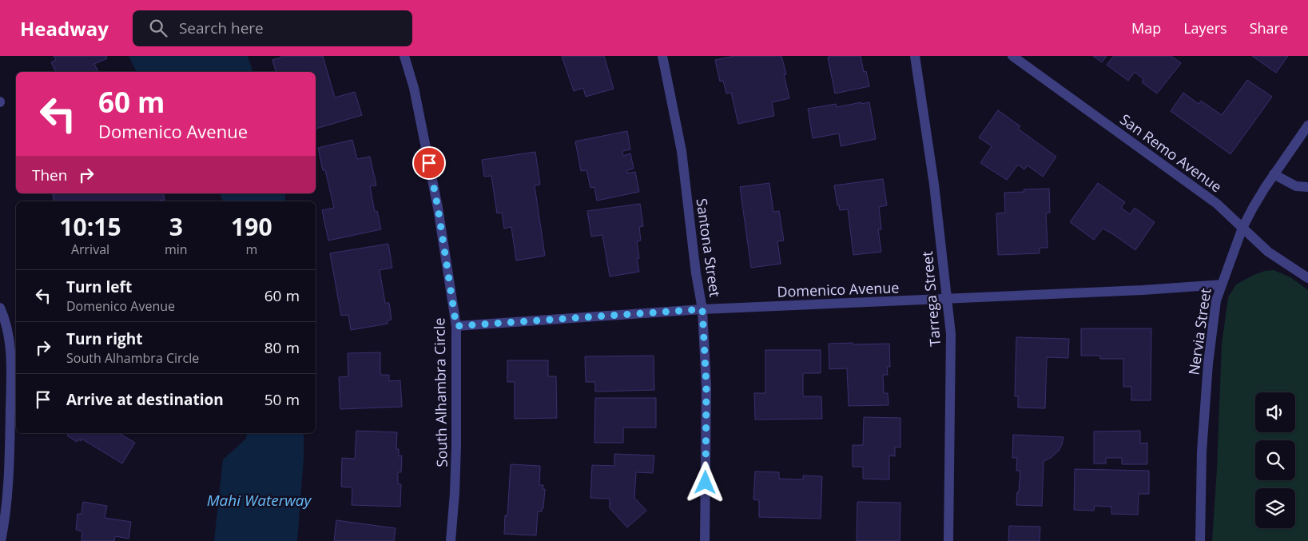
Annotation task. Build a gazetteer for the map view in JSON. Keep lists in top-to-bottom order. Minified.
{"streets":{"street":["San Remo Avenue","Santona Street","Domenico Avenue","Tarrega Street","Nervia Street","South Alhambra Circle"]},"crossings":[["San Remo Avenue","Nervia Street"],["Santona Street","Domenico Avenue"],["Domenico Avenue","Tarrega Street"],["Domenico Avenue","Nervia Street"],["Domenico Avenue","South Alhambra Circle"]],"water":["Mahi Waterway"],"page":{"header":"Headway","search":"Search here","nav":["Map","Layers","Share"],"turn":["60 m","Domenico Avenue"],"then":"Then","eta":["10:15","Arrival","3","min","190","m"],"list":[{"name":"Turn left","note":"Domenico Avenue","value":"60 m"},{"name":"Turn right","note":"South Alhambra Circle","value":"80 m"},{"name":"Arrive at destination","value":"50 m"}]}}
